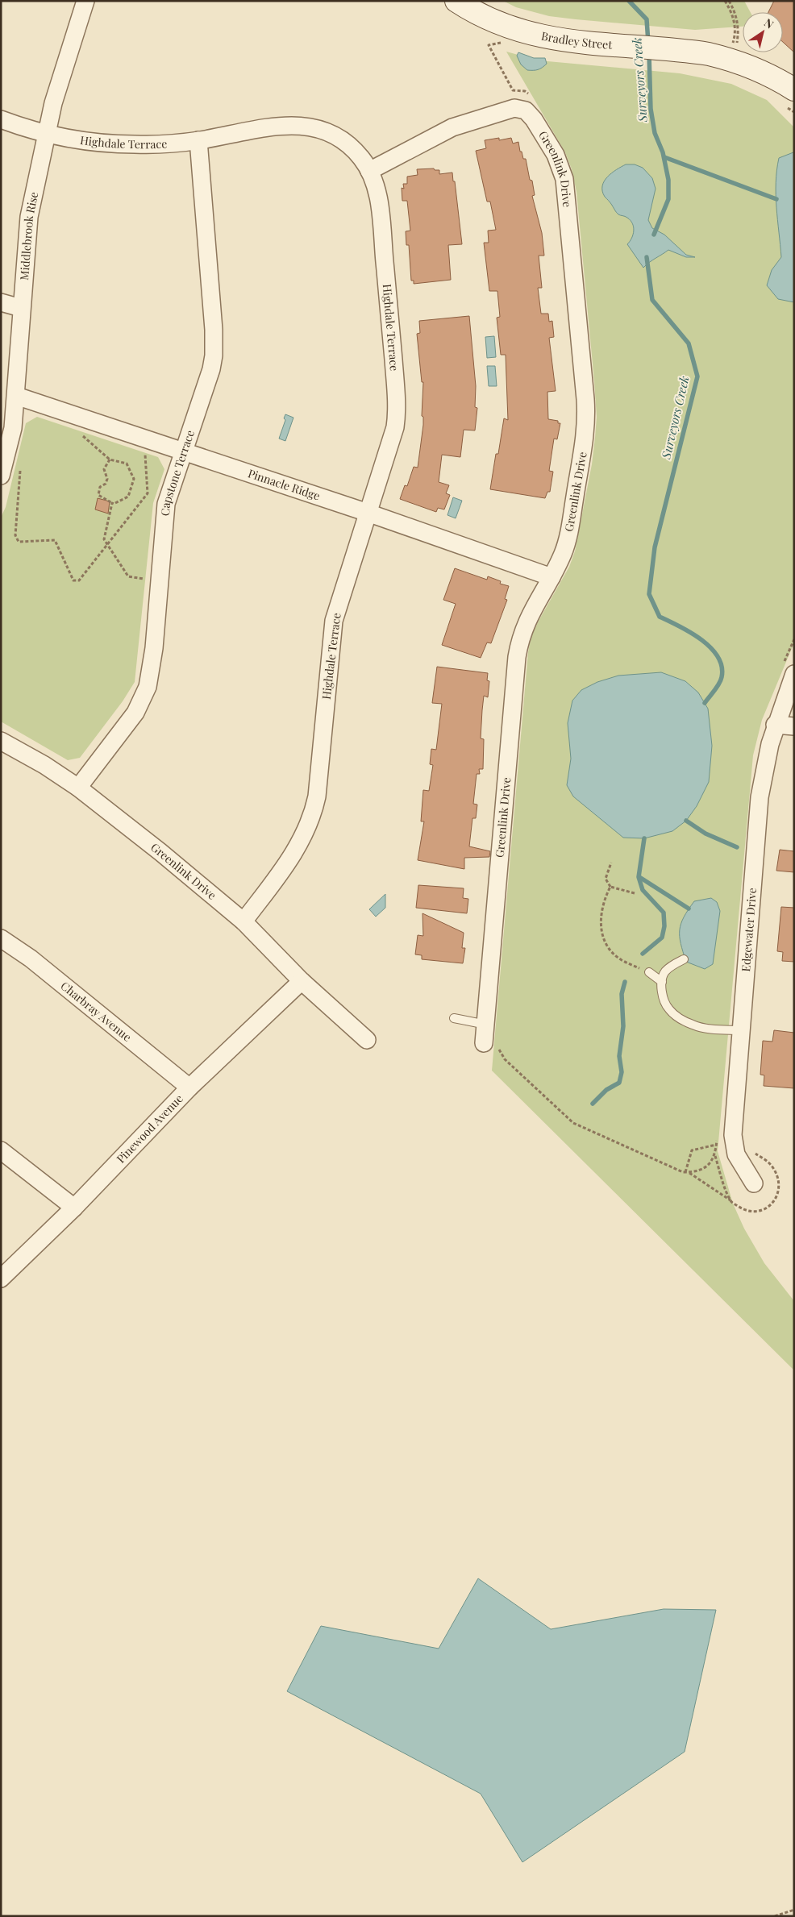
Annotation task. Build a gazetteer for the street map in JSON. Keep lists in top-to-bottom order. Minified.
{"streets":{"street":["Bradley Street","Highdale Terrace","Greenlink Drive","Middlebrook Rise","Capstone Terrace","Pinnacle Ridge","Edgewater Drive","Charbray Avenue","Pinewood Avenue"]},"crossings":[["Highdale Terrace","Greenlink Drive"],["Highdale Terrace","Middlebrook Rise"],["Highdale Terrace","Capstone Terrace"],["Highdale Terrace","Pinnacle Ridge"],["Greenlink Drive","Capstone Terrace"],["Greenlink Drive","Pinnacle Ridge"],["Greenlink Drive","Pinewood Avenue"],["Middlebrook Rise","Pinnacle Ridge"],["Capstone Terrace","Pinnacle Ridge"],["Charbray Avenue","Pinewood Avenue"]],"water":["Surveyors Creek"],"north":"top right"}
